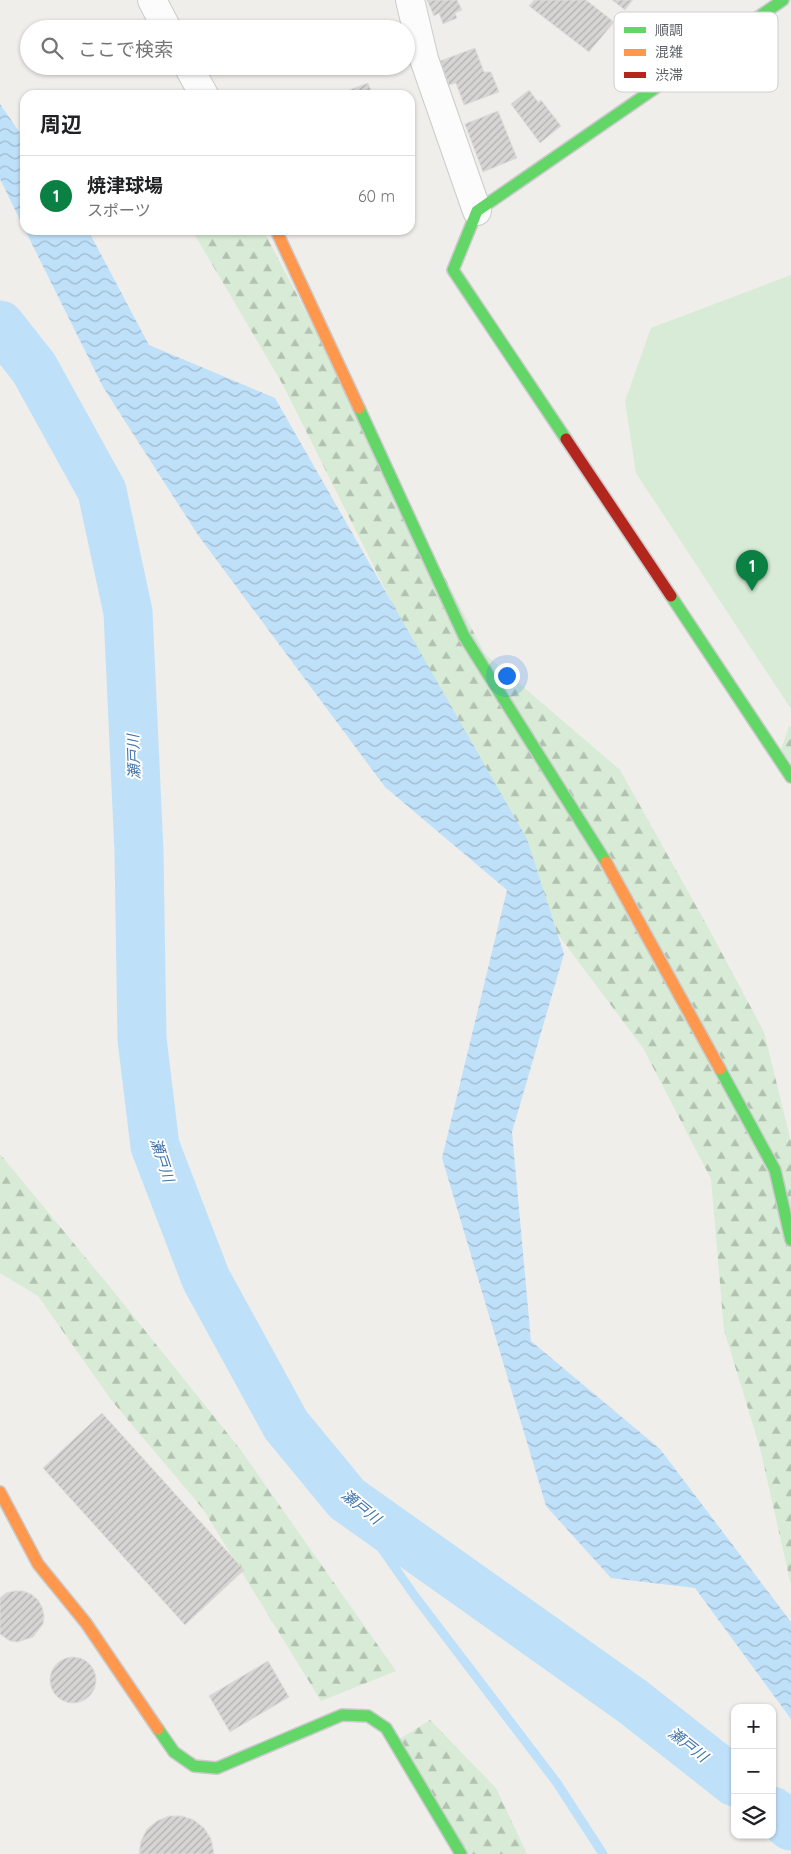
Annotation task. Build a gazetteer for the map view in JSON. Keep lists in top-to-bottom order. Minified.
{"water":["瀬戸川"],"legend":["順調","混雑","渋滞"],"page":{"search":"ここで検索","heading":"周辺","list":[{"mark":"1","name":"焼津球場","note":"スポーツ","value":"60 m"}],"pins":"1","map_buttons":["+","−"]}}
